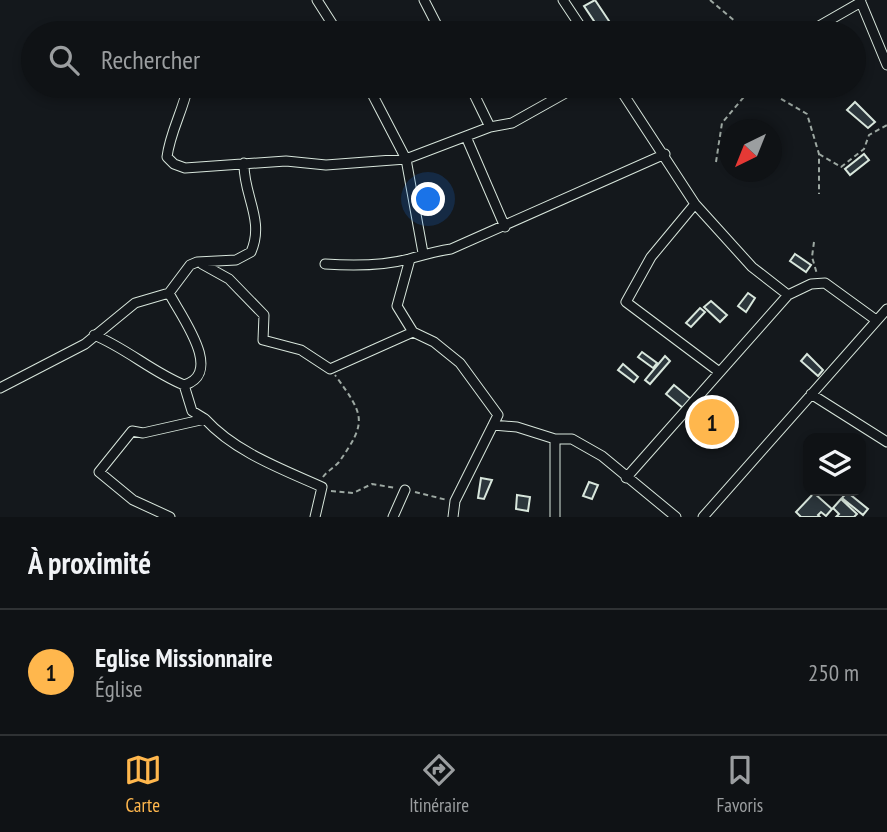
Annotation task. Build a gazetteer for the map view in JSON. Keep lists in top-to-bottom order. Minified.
{"north":"bottom left","page":{"search":"Rechercher","pins":"1","heading":"À proximité","list":[{"mark":"1","name":"Eglise Missionnaire","note":"Église","value":"250 m"}],"nav":["Carte","Itinéraire","Favoris"]}}
